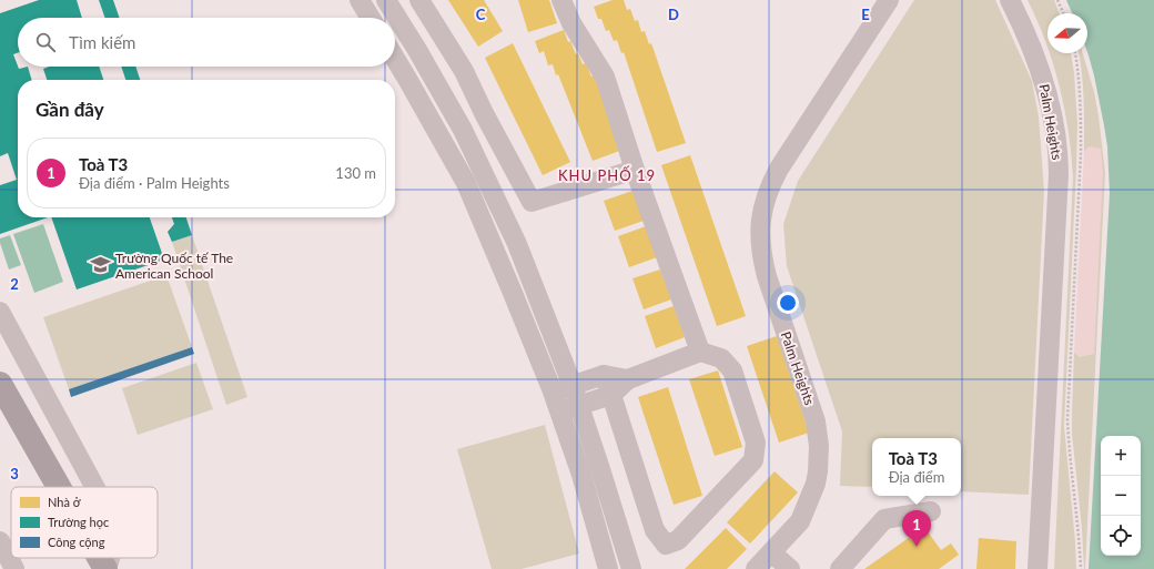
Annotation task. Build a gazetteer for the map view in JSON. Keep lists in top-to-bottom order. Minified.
{"streets":{"street":["Palm Heights"]},"districts":["KHU PHỐ 19"],"places":{"school or university":["Trường Quốc tế The American School"]},"legend":["Nhà ở","Trường học","Công cộng"],"north":"left","page":{"search":"Tìm kiếm","heading":"Gần đây","list":[{"mark":"1","name":"Toà T3","note":"Địa điểm · Palm Heights","value":"130 m"}],"map_buttons":["+","−"],"popup":["Toà T3","Địa điểm"],"pins":"1"},"grid":{"columns":["C","D","E"],"rows":["2","3"]}}
